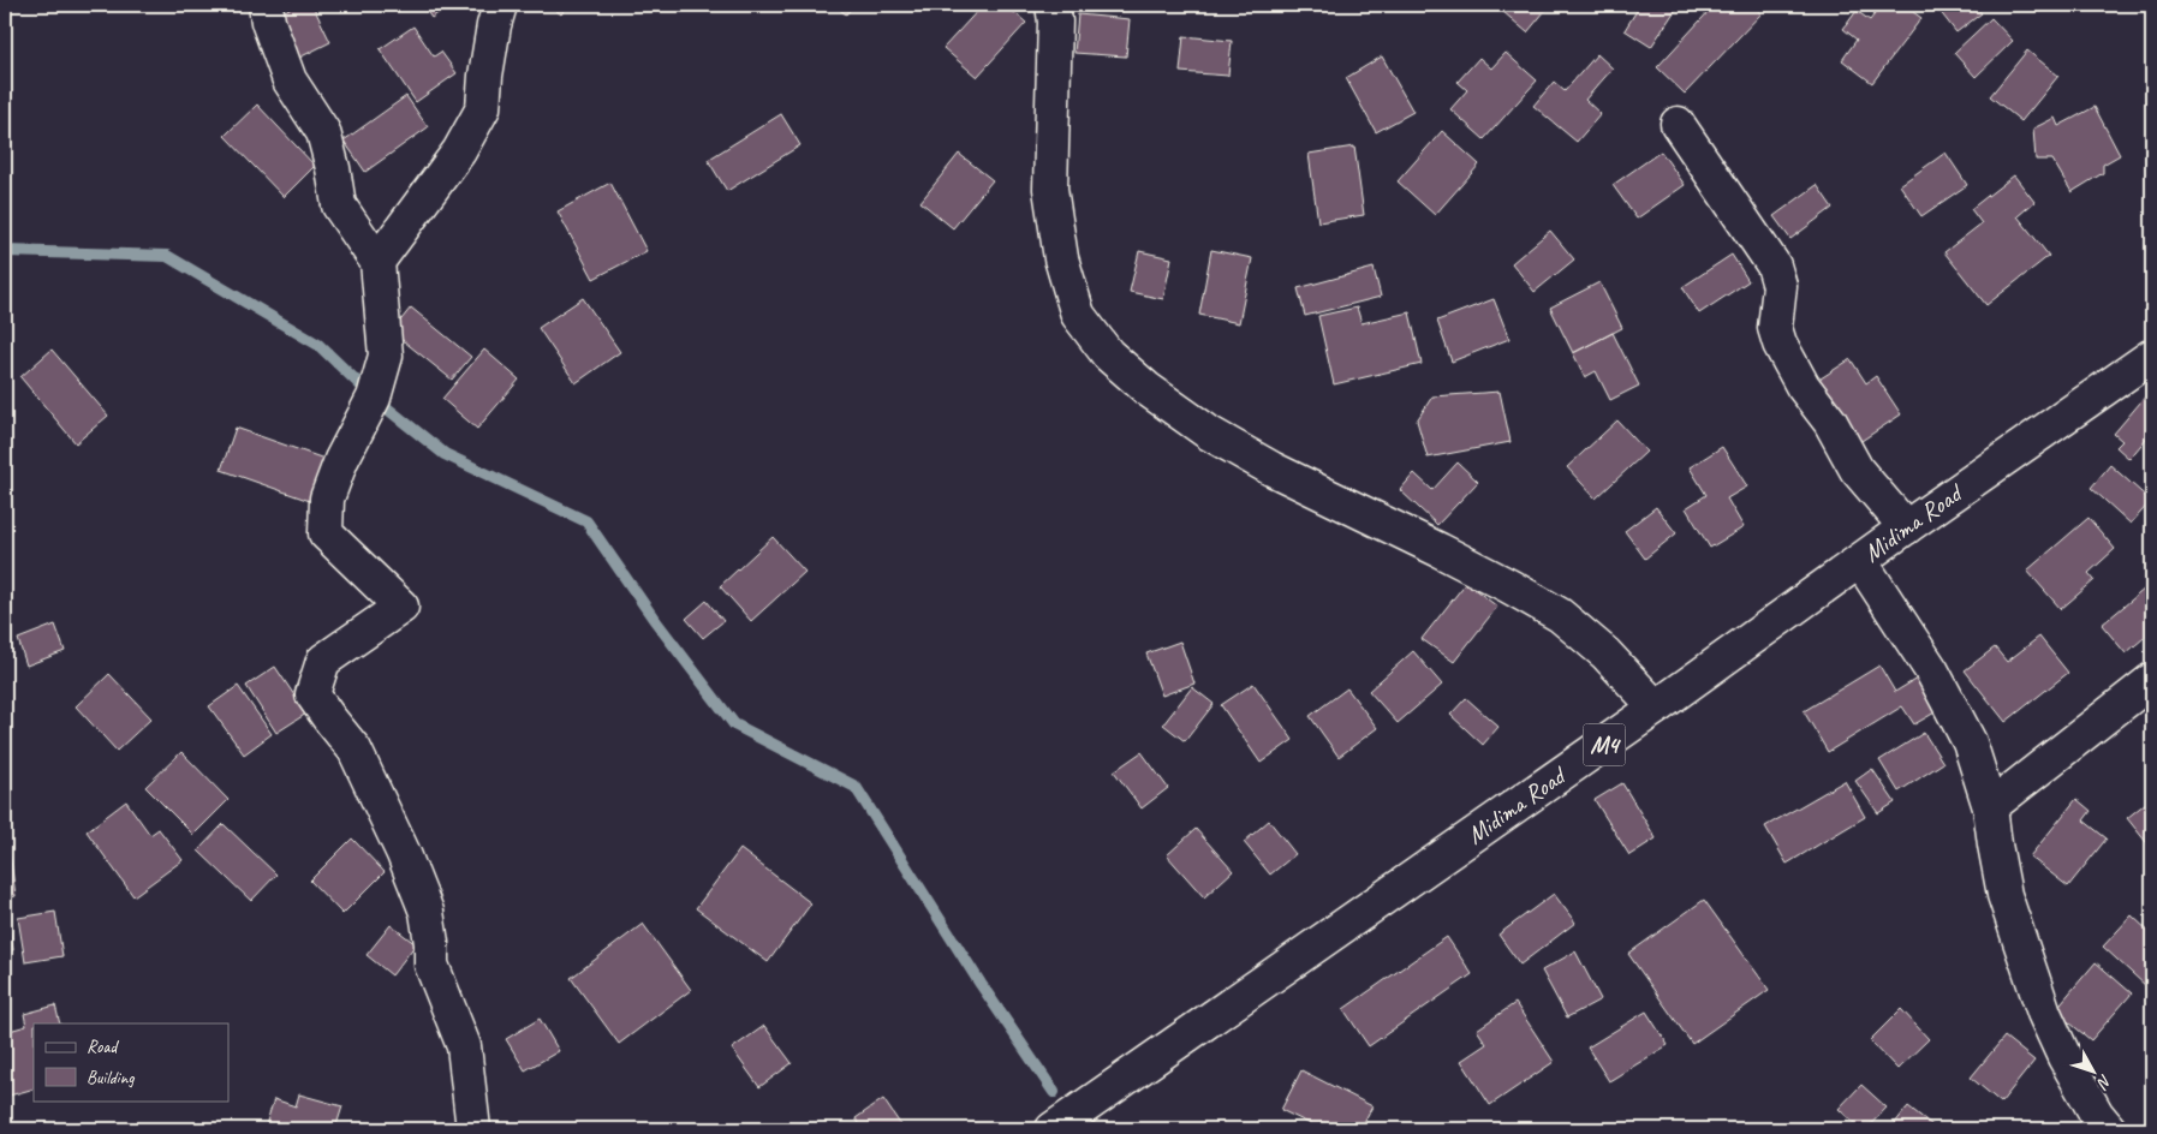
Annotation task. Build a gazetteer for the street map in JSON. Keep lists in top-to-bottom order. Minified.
{"streets":{"street":["Midima Road","M4"]},"legend":["Road","Building"],"north":"bottom right"}
